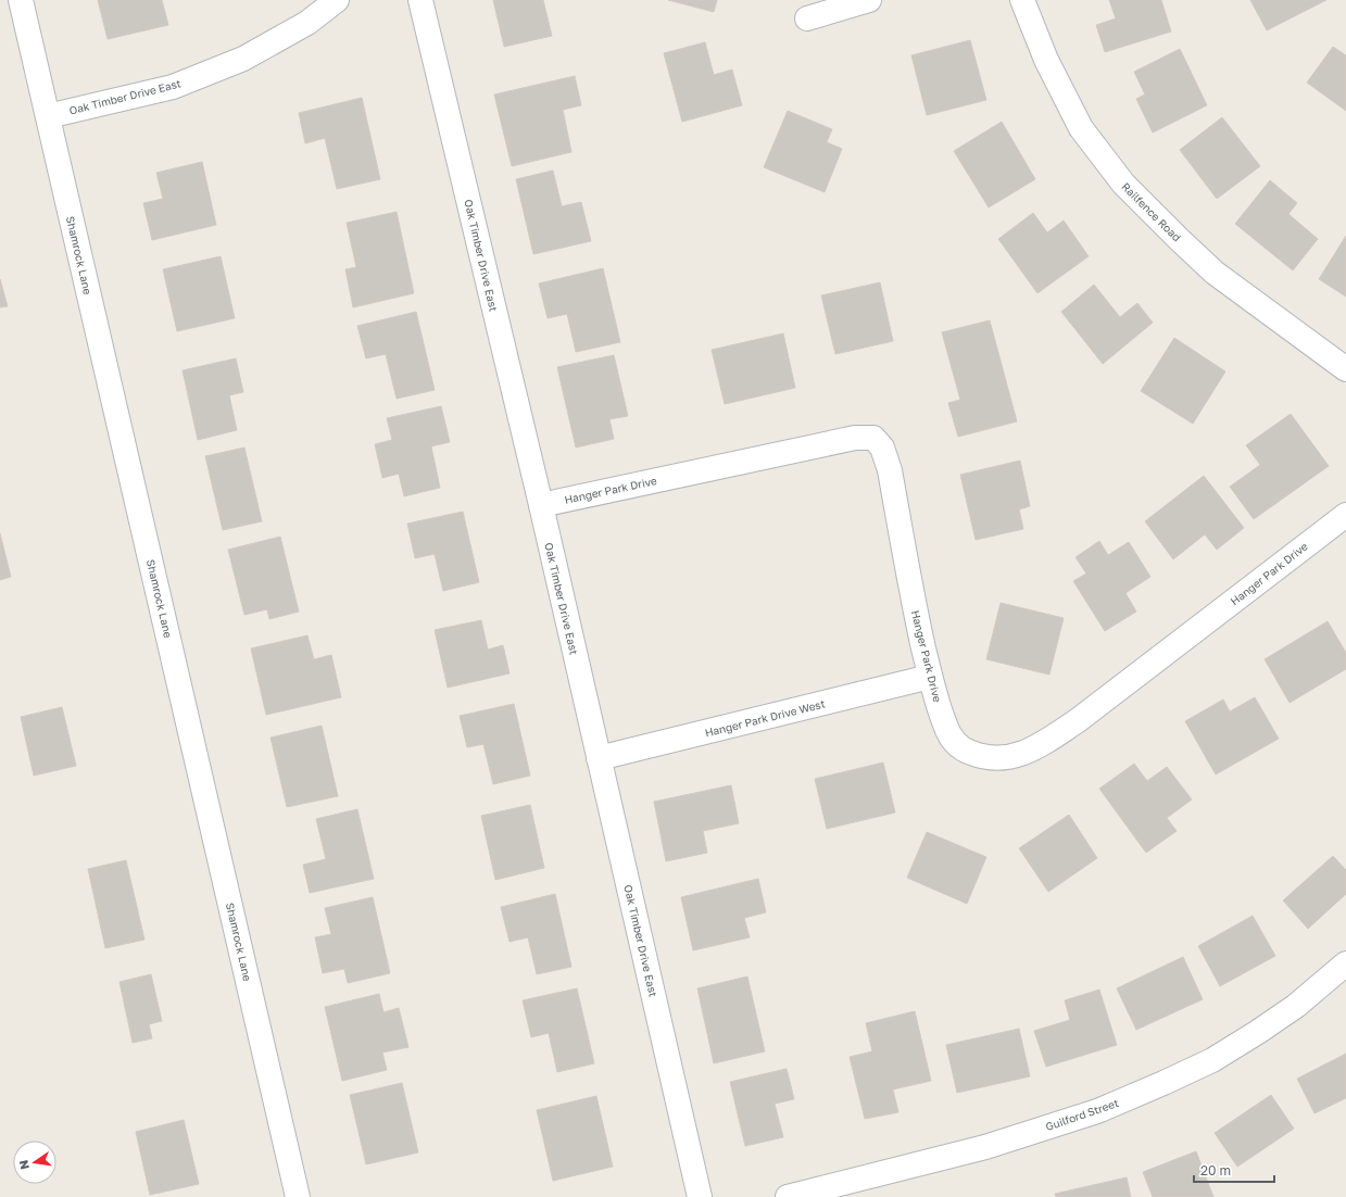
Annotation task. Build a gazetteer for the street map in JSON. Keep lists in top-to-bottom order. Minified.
{"streets":{"street":["Oak Timber Drive East","Railfence Road","Shamrock Lane","Hanger Park Drive","Hanger Park Drive West","Guilford Street"]},"crossings":[["Oak Timber Drive East","Shamrock Lane"],["Oak Timber Drive East","Hanger Park Drive"],["Oak Timber Drive East","Hanger Park Drive West"],["Hanger Park Drive","Hanger Park Drive West"]],"scale_bar":"20 m","north":"left"}
